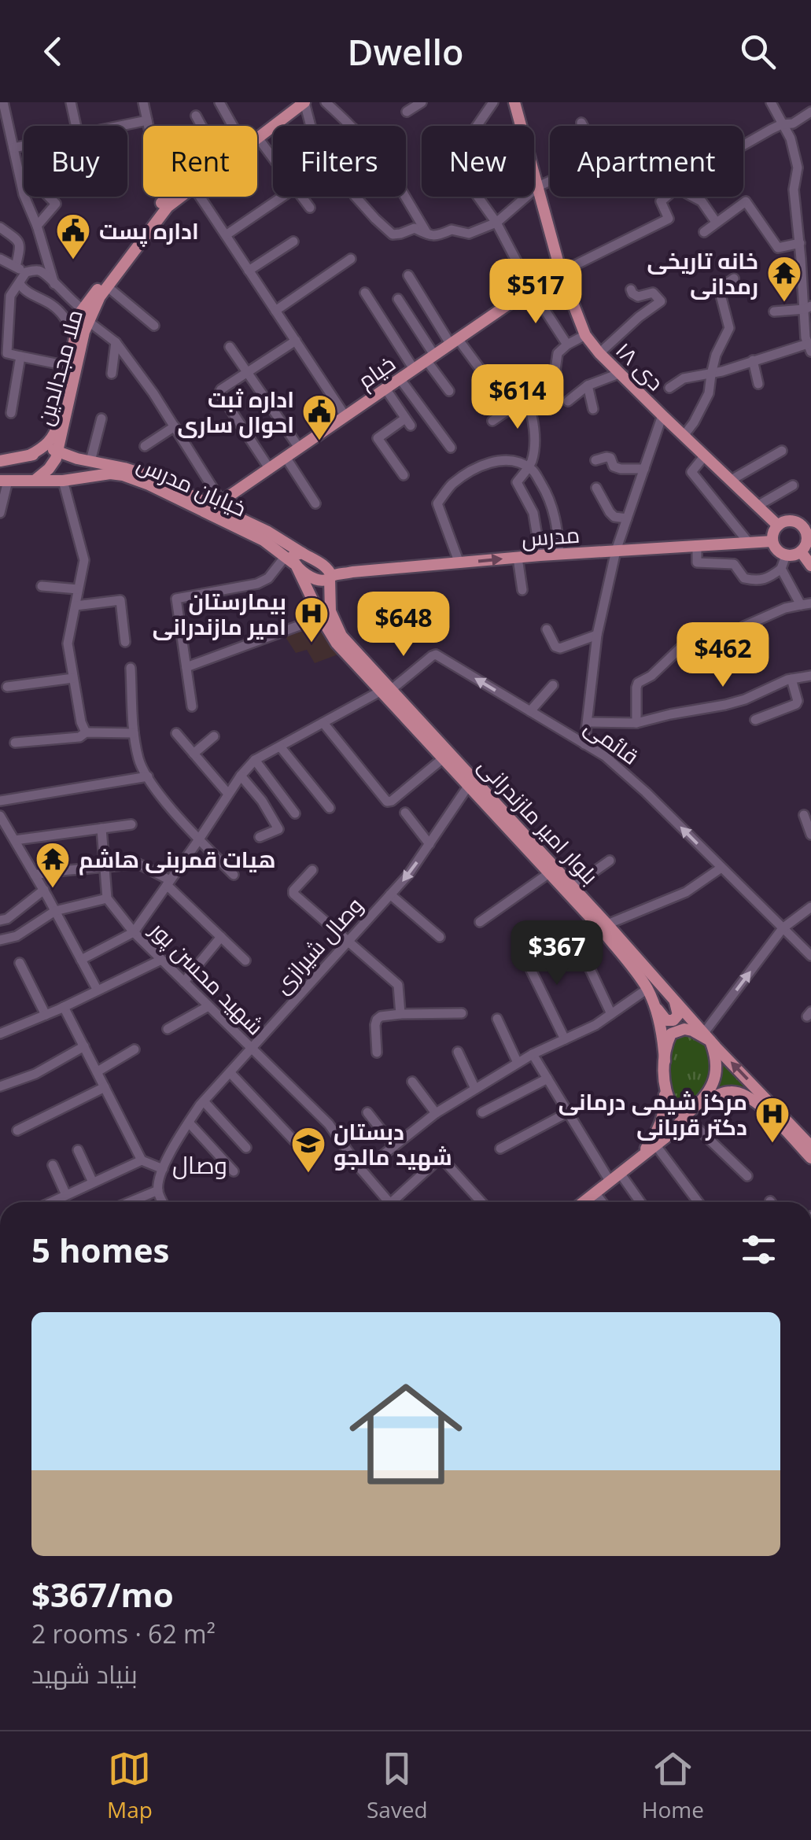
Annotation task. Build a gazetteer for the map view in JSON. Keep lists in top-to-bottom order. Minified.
{"streets":{"main road":["۱۸ دی","ملا مجدالدین","خیام","خیابان مدرس","مدرس","بلوار امیر مازندرانی"],"street":["قائمی","وصال شیرازی","شهید محسن پور"]},"crossings":[["۱۸ دی","خیام"],["۱۸ دی","مدرس"],["ملا مجدالدین","خیابان مدرس"],["خیام","خیابان مدرس"],["خیابان مدرس","مدرس"],["خیابان مدرس","بلوار امیر مازندرانی"],["مدرس","بلوار امیر مازندرانی"],["قائمی","بلوار امیر مازندرانی"],["قائمی","شهید محسن پور"],["بلوار امیر مازندرانی","وصال شیرازی"],["بلوار امیر مازندرانی","شهید محسن پور"],["وصال شیرازی","شهید محسن پور"]],"one_way":["قائمی"],"districts":["وصال"],"places":{"public building":["اداره پست","اداره ثبت احوال ساری"],"temple":["خانه تاریخی رمدانی","هیات قمربنی هاشم"],"hospital":["بیمارستان امیر مازندرانی","مرکز شیمی درمانی دکتر قربانی"],"school or university":["دبستان شهید مالجو"]},"page":{"header":"Dwello","chip":["Buy","Rent","Filters","New","Apartment"],"price":["$517","$614","$648","$462","$367"],"heading":"5 homes","list":[{"name":"$367/mo","note":"2 rooms · 62 m² · بنیاد شهید"}],"tabs":["Map","Saved","Home"]}}
